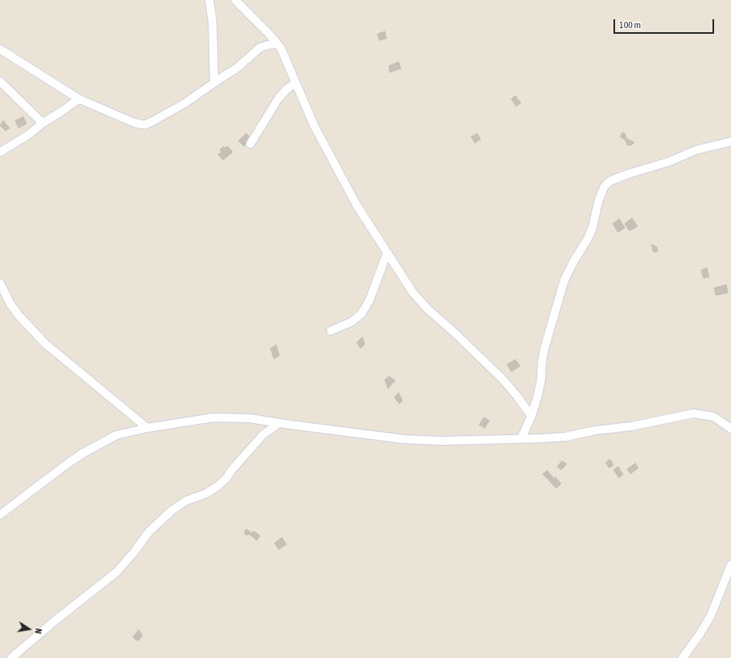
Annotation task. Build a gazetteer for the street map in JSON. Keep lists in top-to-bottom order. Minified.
{"scale_bar":"100 m","north":"right"}
